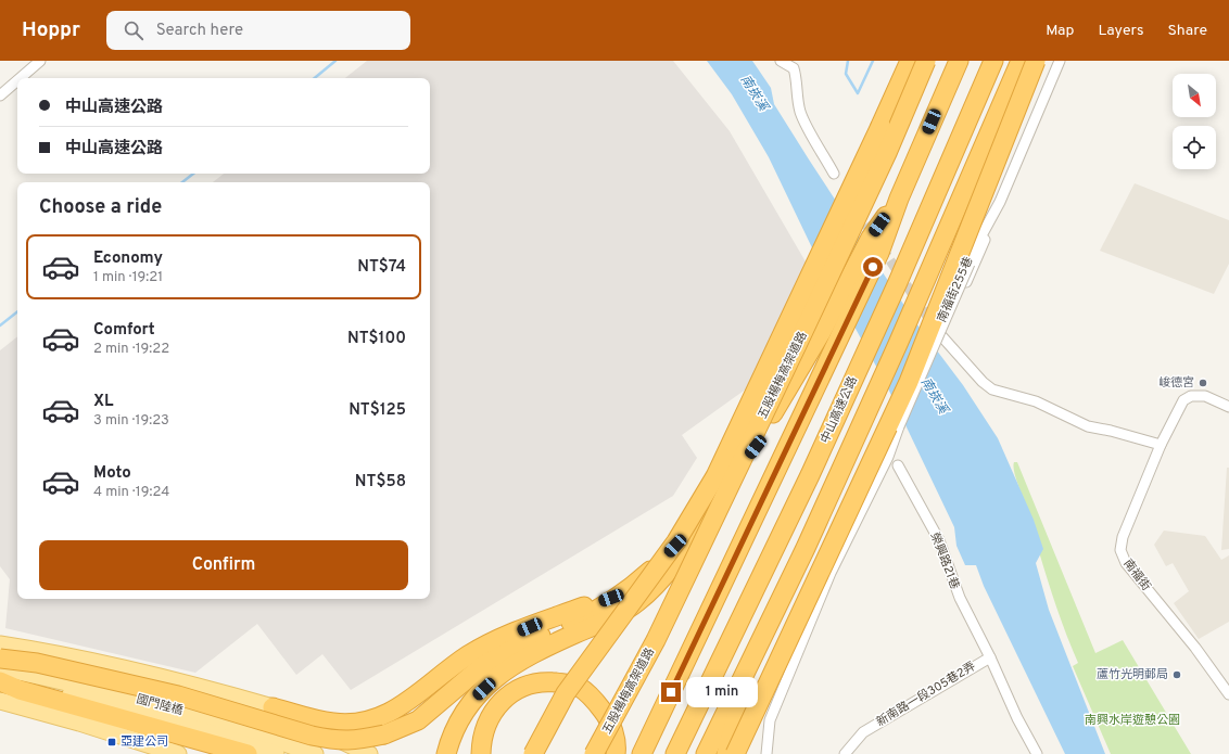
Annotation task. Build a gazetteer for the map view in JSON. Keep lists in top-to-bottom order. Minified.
{"streets":{"highway":["五股楊梅高架道路","中山高速公路"],"main road":["國門陸橋"],"street":["南福街255巷","榮興路21巷","南福街","新南路一段305巷2弄"]},"crossings":[["南福街255巷","南福街"],["榮興路21巷","新南路一段305巷2弄"]],"water":["南崁溪"],"parks":["南興水岸遊憩公園"],"places":{"other":["峻德宮","蘆竹光明郵局"],"transit":["亞建公司"]},"north":"bottom right","page":{"header":"Hoppr","search":"Search here","nav":["Map","Layers","Share"],"banner":["中山高速公路","中山高速公路"],"heading":"Choose a ride","list":[{"name":"Economy","note":"1 min · 19:21","value":"NT$74"},{"name":"Comfort","note":"2 min · 19:22","value":"NT$100"},{"name":"XL","note":"3 min · 19:23","value":"NT$125"},{"name":"Moto","note":"4 min · 19:24","value":"NT$58"}],"buttons":"Confirm","bubble":"1 min"}}
